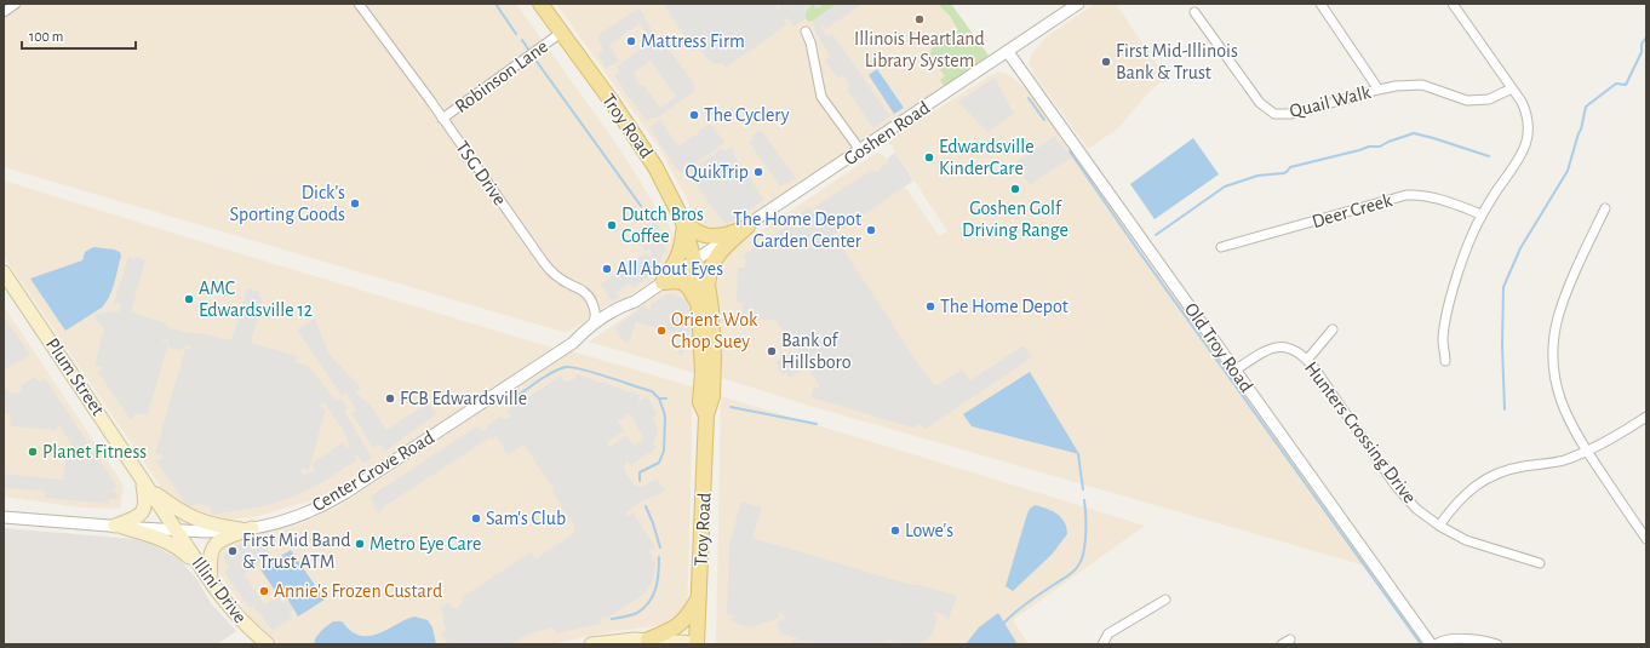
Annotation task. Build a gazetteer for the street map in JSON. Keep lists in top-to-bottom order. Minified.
{"streets":{"main road":["Troy Road","Plum Street","Illini Drive"],"street":["Robinson Lane","Quail Walk","Goshen Road","TSG Drive","Deer Creek","Old Troy Road","Hunters Crossing Drive","Center Grove Road"]},"crossings":[["Robinson Lane","Troy Road"],["Robinson Lane","TSG Drive"],["Troy Road","Goshen Road"],["Troy Road","Center Grove Road"],["Goshen Road","Old Troy Road"],["Goshen Road","Center Grove Road"],["TSG Drive","Center Grove Road"],["Old Troy Road","Hunters Crossing Drive"],["Plum Street","Center Grove Road"],["Plum Street","Illini Drive"],["Center Grove Road","Illini Drive"]],"places":["Illinois Heartland Library System","Mattress Firm","First Mid-Illinois Bank & Trust","The Cyclery","Edwardsville KinderCare","QuikTrip","Goshen Golf Driving Range","Dick's Sporting Goods","Dutch Bros Coffee","The Home Depot Garden Center","All About Eyes","AMC Edwardsville 12","The Home Depot","Orient Wok Chop Suey","Bank of Hillsboro","FCB Edwardsville","Planet Fitness","Sam's Club","Lowe's","Metro Eye Care","First Mid Band & Trust ATM","Annie's Frozen Custard"],"scale_bar":"100 m"}
